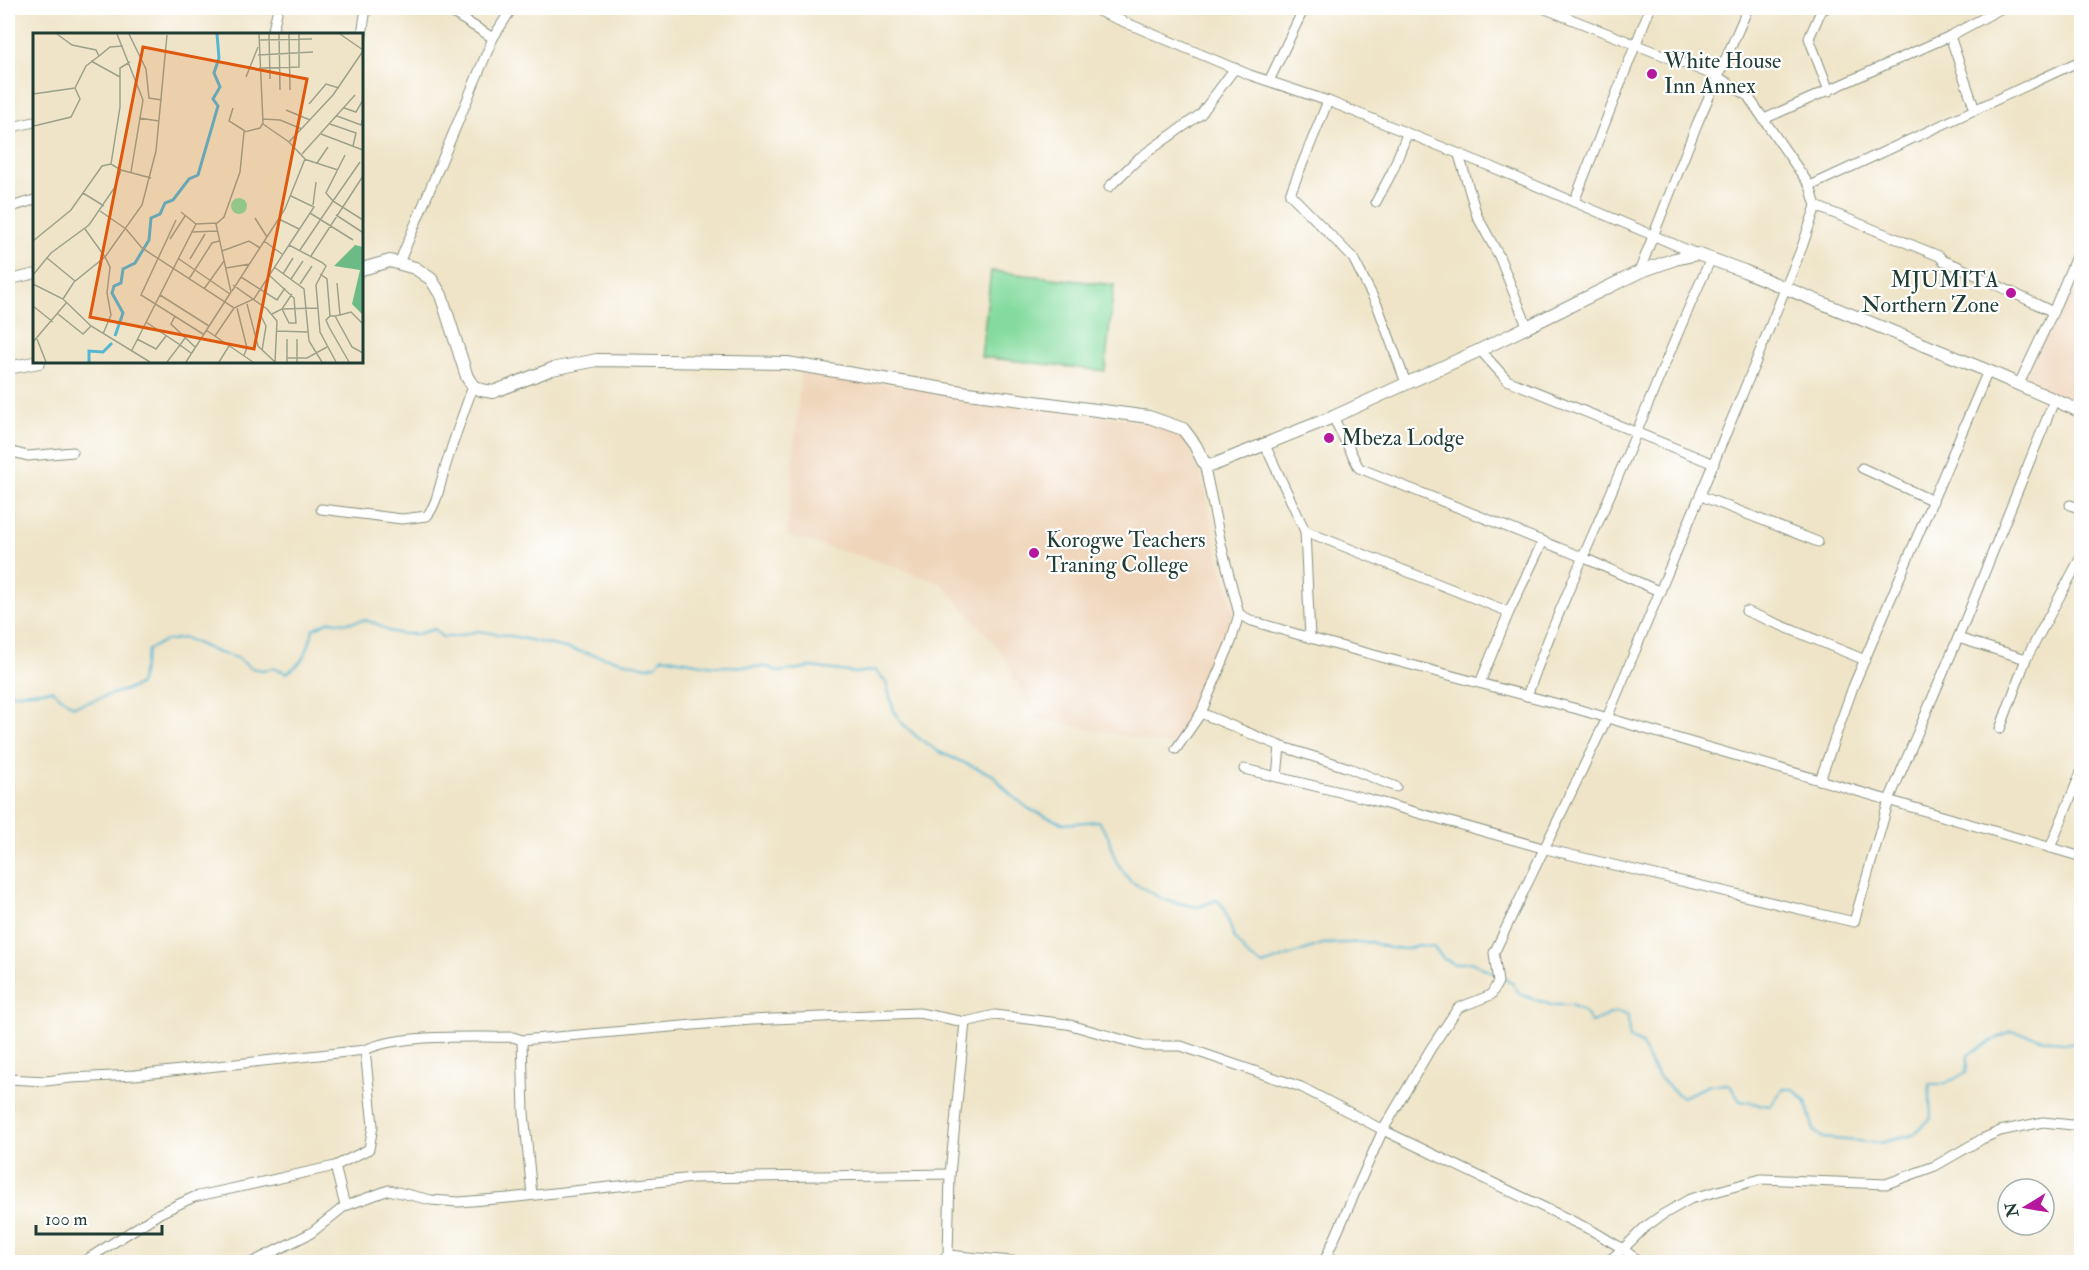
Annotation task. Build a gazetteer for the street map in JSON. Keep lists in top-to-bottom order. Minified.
{"places":["White House Inn Annex","MJUMITA Northern Zone","Mbeza Lodge","Korogwe Teachers Traning College"],"scale_bar":"100 m","north":"left"}
